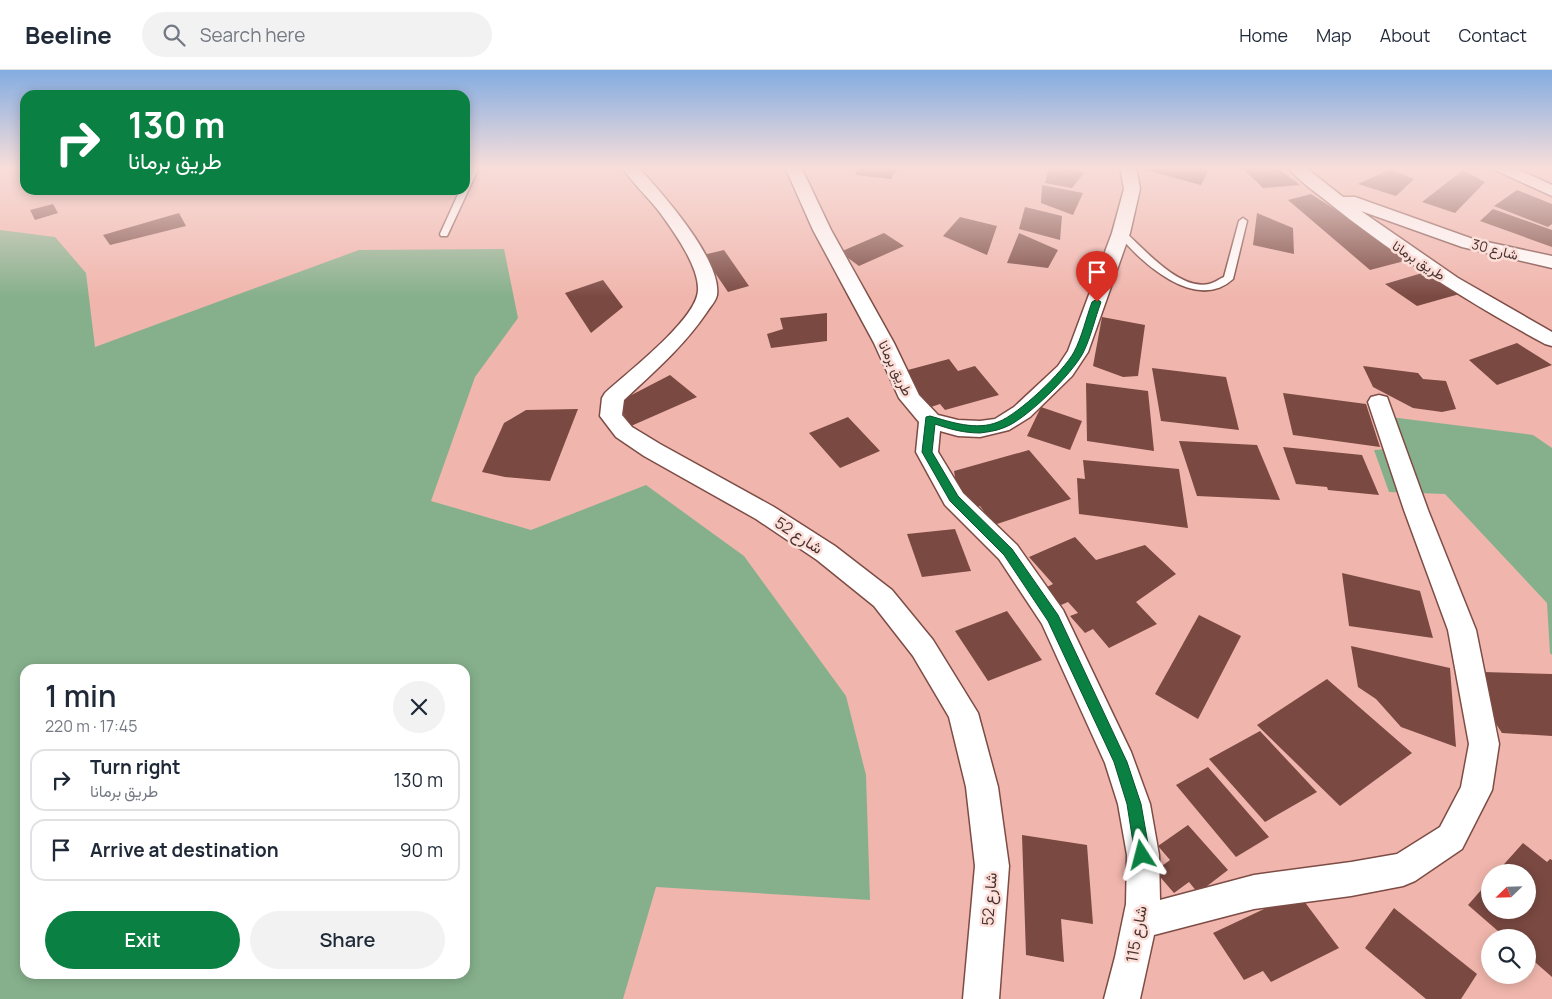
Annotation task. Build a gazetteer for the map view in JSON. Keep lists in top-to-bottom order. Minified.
{"streets":{"street":["شارع 30","طريق برمانا","شارع 52","شارع 115"]},"crossings":[["طريق برمانا","شارع 115"]],"north":"bottom left","page":{"header":"Beeline","search":"Search here","nav":["Home","Map","About","Contact"],"turn":["130 m","طريق برمانا"],"heading":["1 min","220 m · 17:45"],"list":[{"name":"Turn right","note":"طريق برمانا","value":"130 m"},{"name":"Arrive at destination","value":"90 m"}],"buttons":["Exit","Share"]}}
